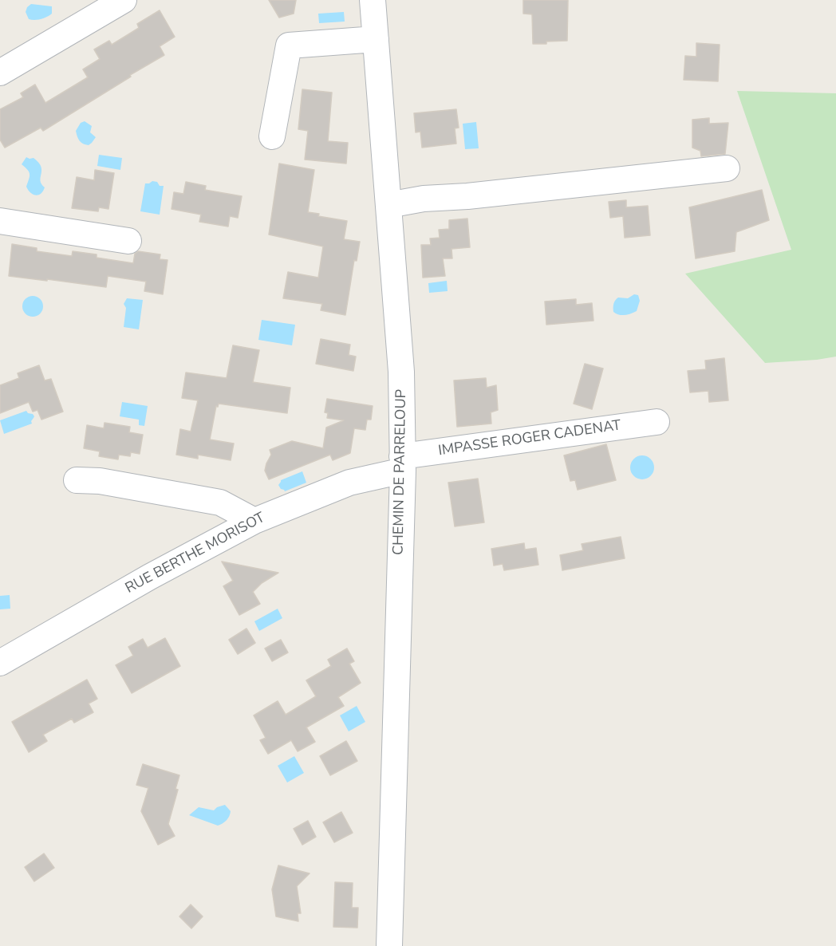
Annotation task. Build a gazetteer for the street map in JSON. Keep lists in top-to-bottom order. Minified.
{"streets":{"street":["IMPASSE ROGER CADENAT","CHEMIN DE PARRELOUP","RUE BERTHE MORISOT"]},"crossings":[["IMPASSE ROGER CADENAT","CHEMIN DE PARRELOUP"],["IMPASSE ROGER CADENAT","RUE BERTHE MORISOT"],["CHEMIN DE PARRELOUP","RUE BERTHE MORISOT"]]}
